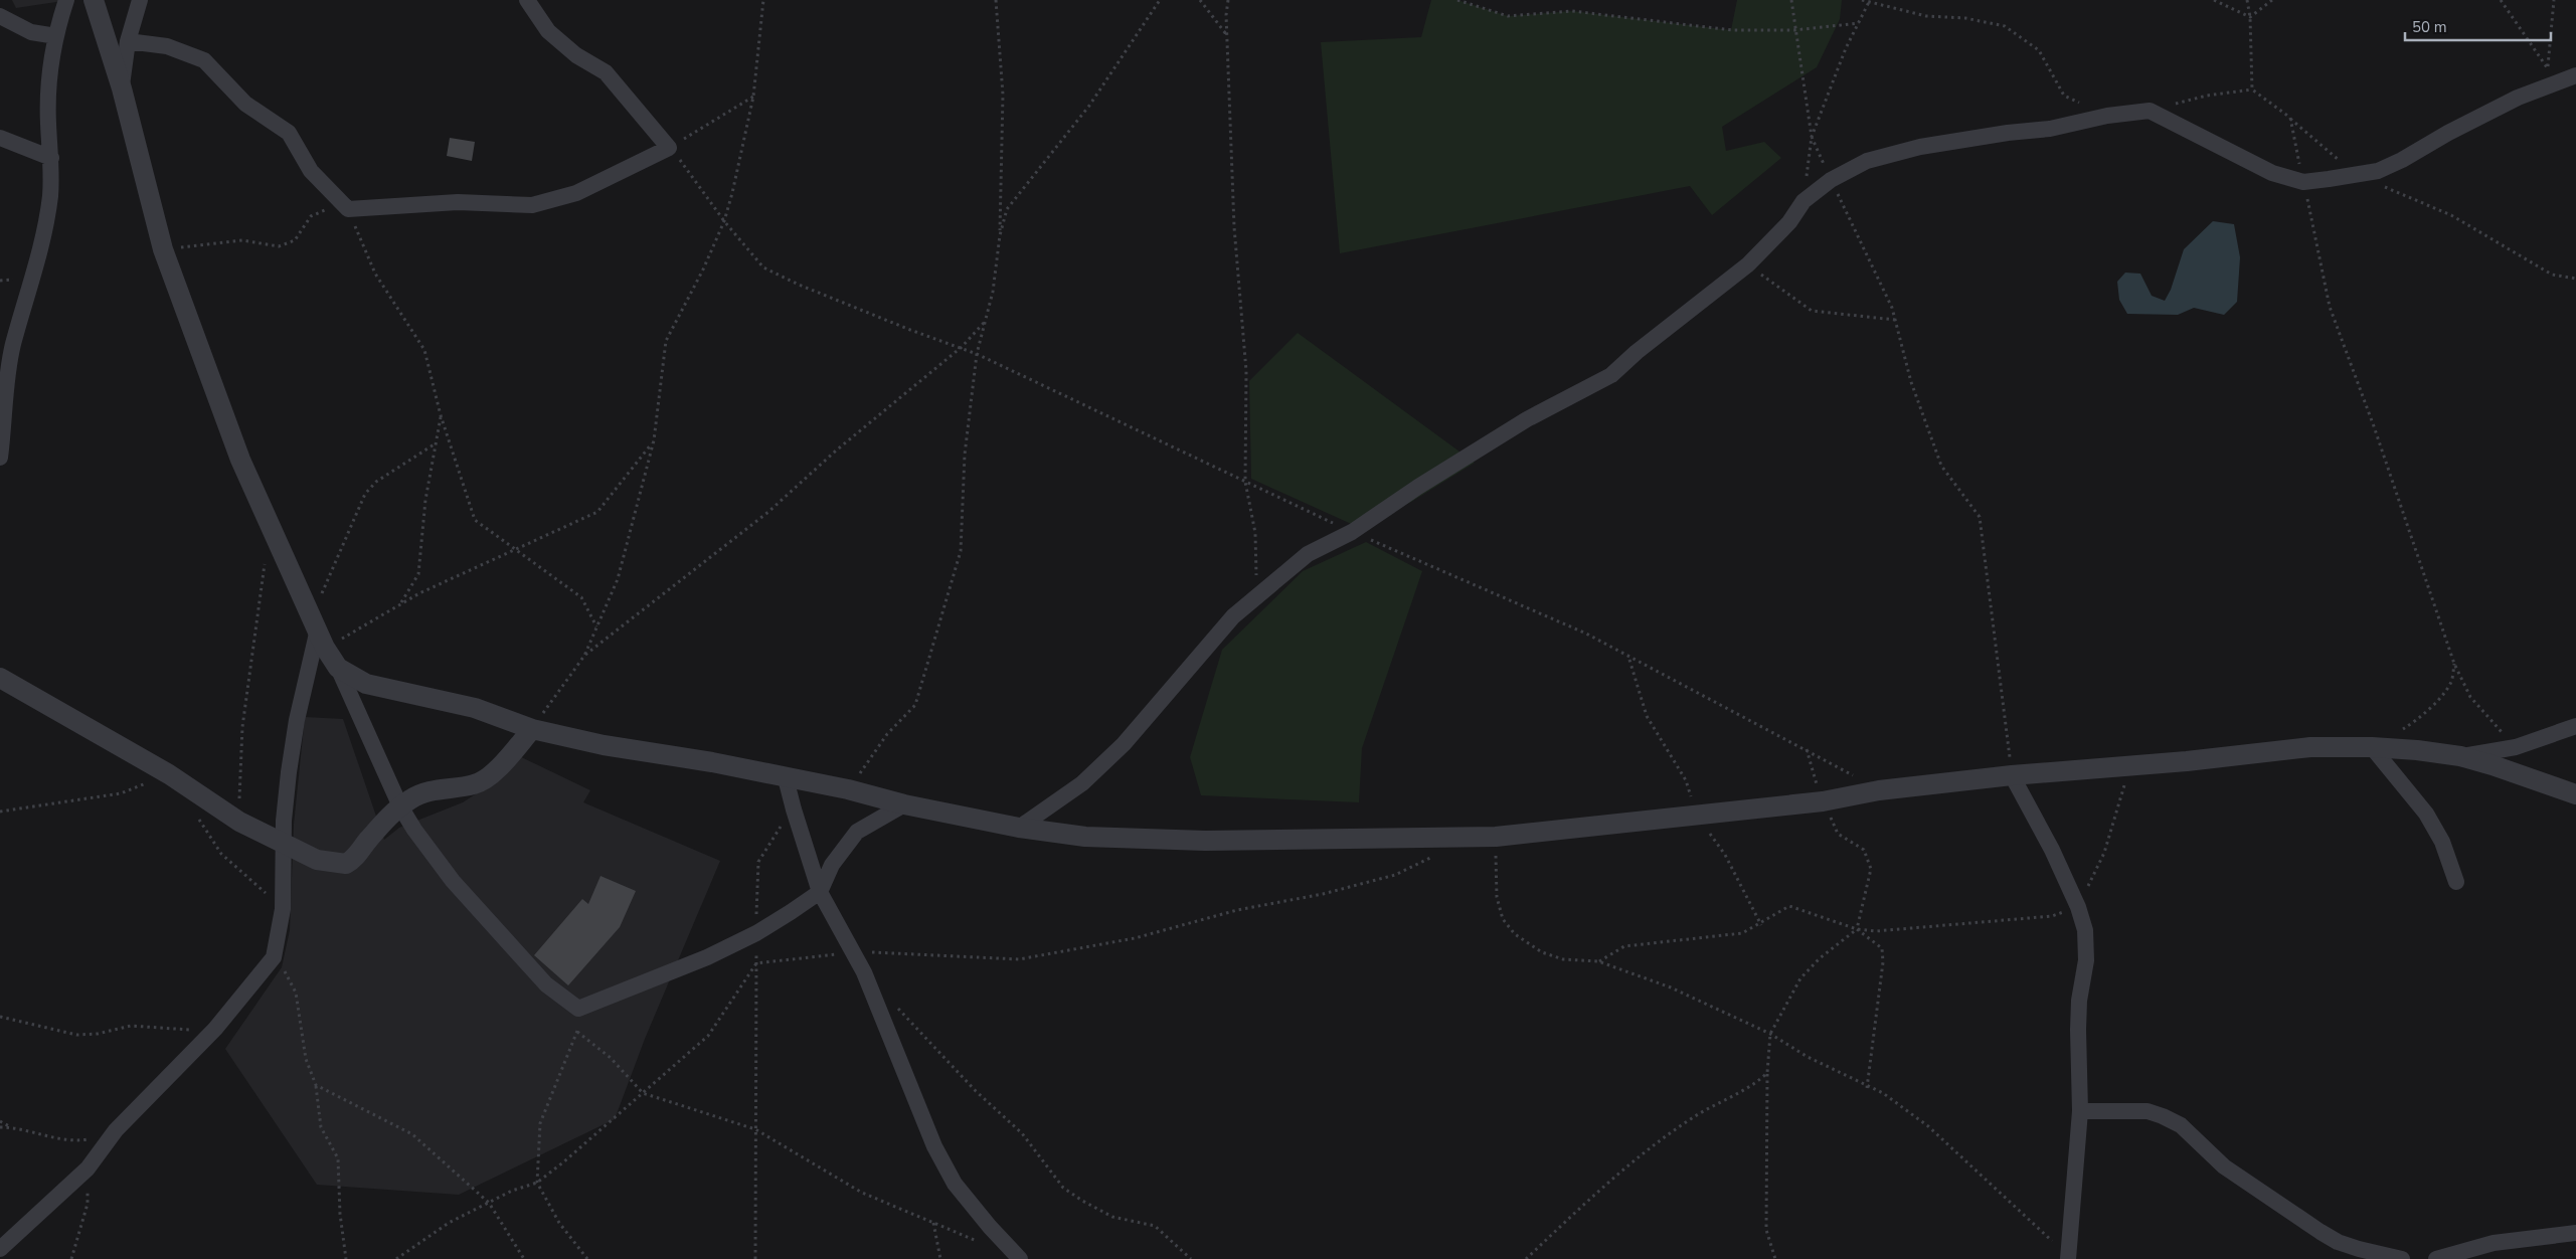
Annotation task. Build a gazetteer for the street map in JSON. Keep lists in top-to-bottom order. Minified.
{"scale_bar":"50 m"}
